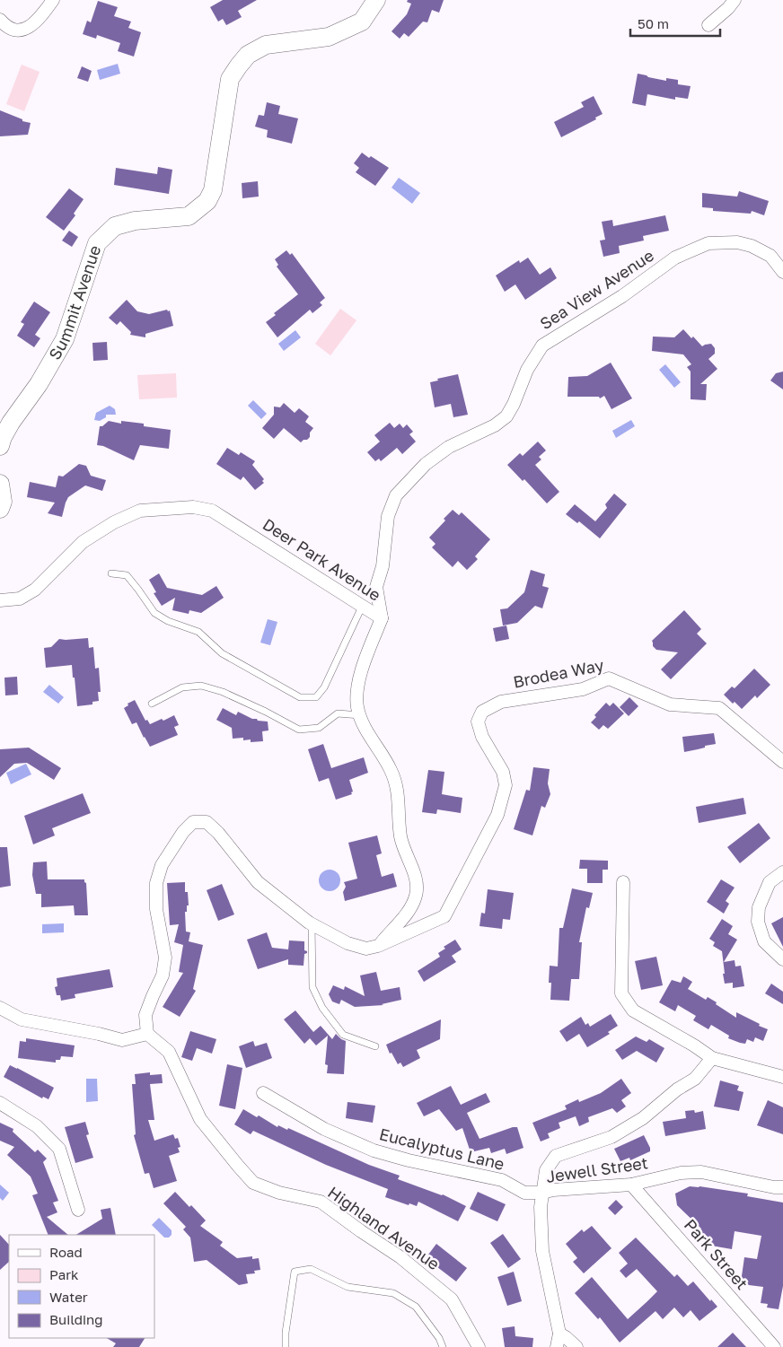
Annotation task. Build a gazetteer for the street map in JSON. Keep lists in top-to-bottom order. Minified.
{"streets":{"street":["Sea View Avenue","Summit Avenue","Deer Park Avenue","Brodea Way","Eucalyptus Lane","Jewell Street","Highland Avenue","Park Street"]},"crossings":[["Sea View Avenue","Deer Park Avenue"],["Deer Park Avenue","Brodea Way"],["Eucalyptus Lane","Jewell Street"],["Jewell Street","Park Street"]],"legend":["Road","Park","Water","Building"],"scale_bar":"50 m"}
